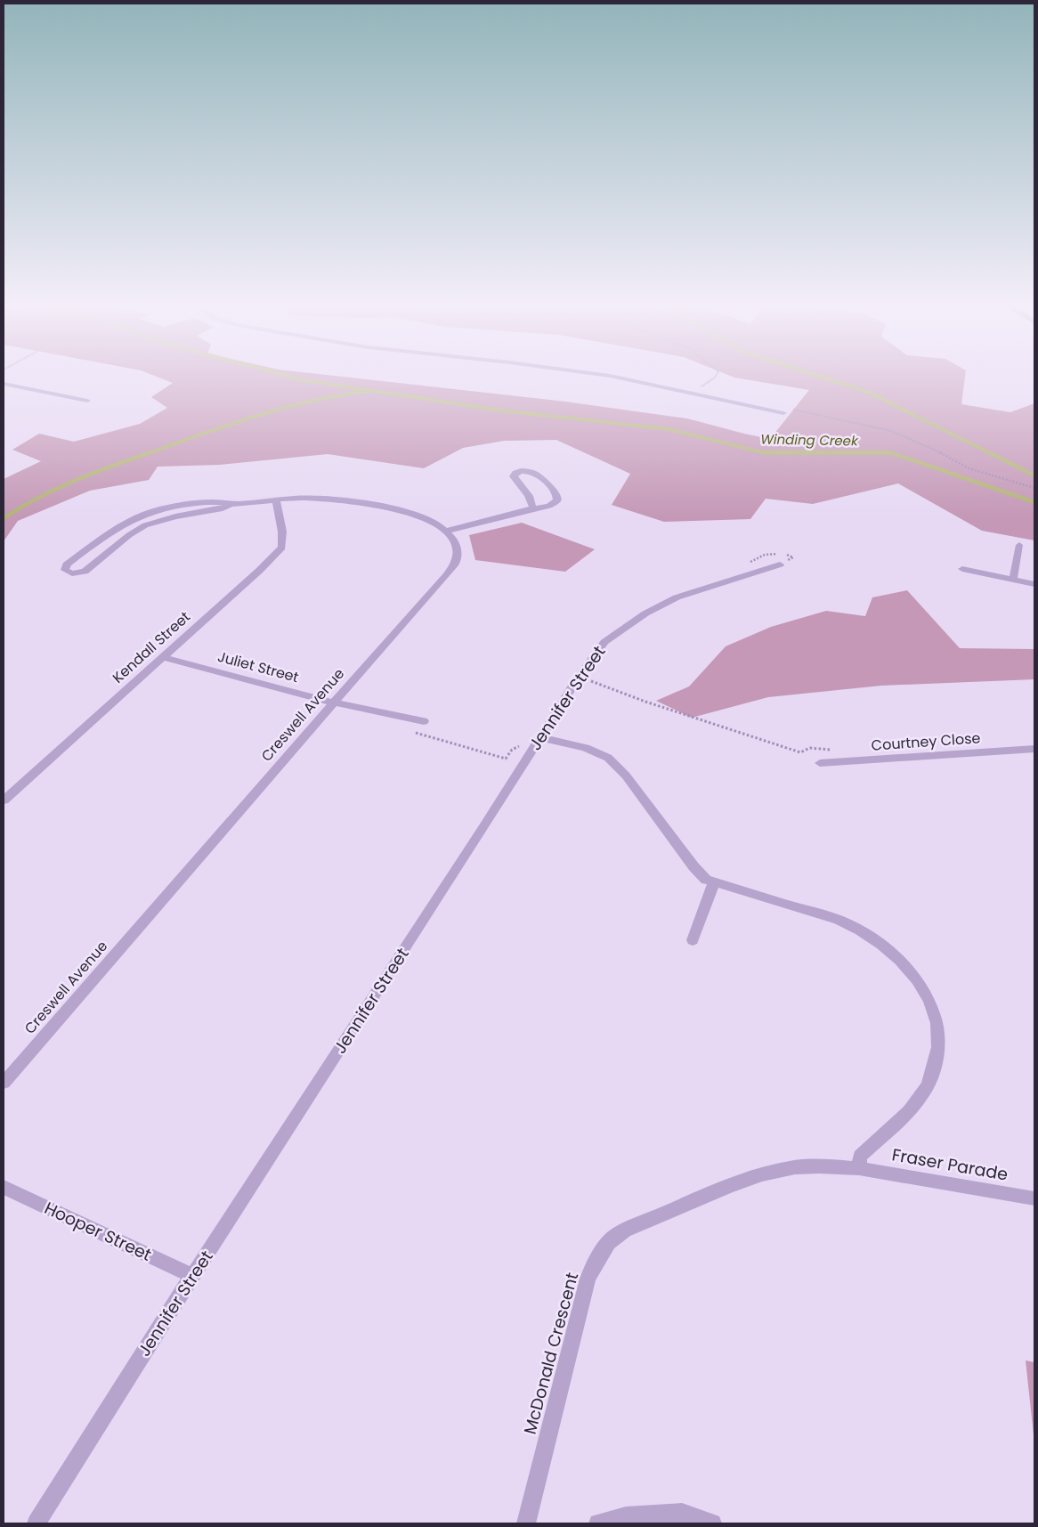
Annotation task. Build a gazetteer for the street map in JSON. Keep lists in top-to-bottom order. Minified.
{"streets":{"street":["Kendall Street","Juliet Street","Jennifer Street","Creswell Avenue","Courtney Close","Fraser Parade","Hooper Street","McDonald Crescent"]},"crossings":[["Kendall Street","Juliet Street"],["Juliet Street","Creswell Avenue"],["Jennifer Street","Hooper Street"],["Fraser Parade","McDonald Crescent"]],"water":["Winding Creek"]}
